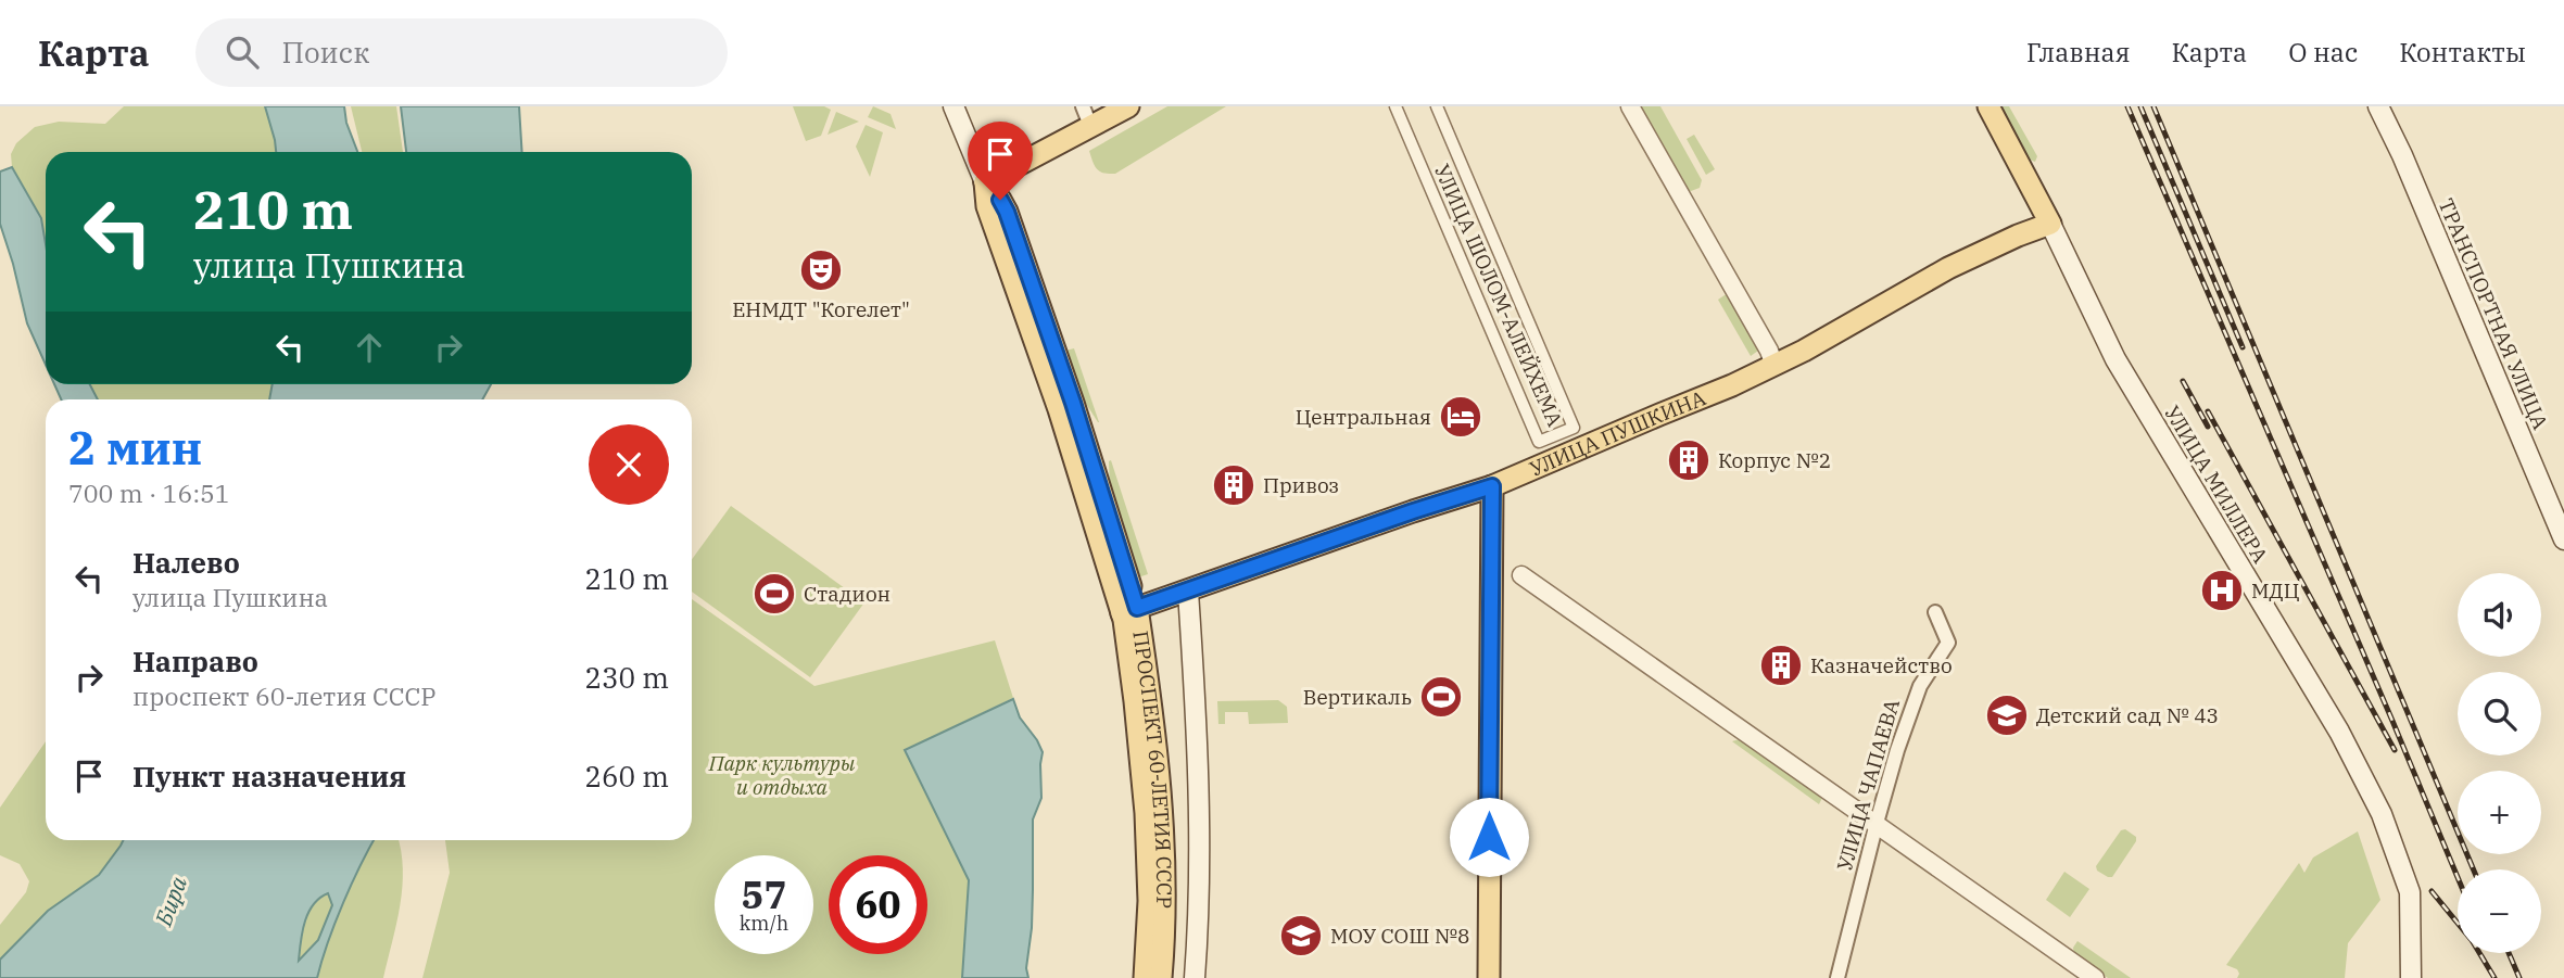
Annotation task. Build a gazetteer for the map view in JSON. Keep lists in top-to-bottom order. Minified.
{"streets":{"main road":["ТРАНСПОРТНАЯ УЛИЦА","УЛИЦА ПУШКИНА","УЛИЦА МИЛЛЕРА","ПРОСПЕКТ 60-ЛЕТИЯ СССР"],"street":["УЛИЦА ШОЛОМ-АЛЕЙХЕМА","УЛИЦА ЧАПАЕВА"]},"crossings":[["УЛИЦА ПУШКИНА","УЛИЦА МИЛЛЕРА"],["УЛИЦА ПУШКИНА","ПРОСПЕКТ 60-ЛЕТИЯ СССР"]],"water":["Бира"],"parks":["Парк культуры и отдыха"],"places":{"theatre":["ЕНМДТ \"Когелет\""],"hotel":["Центральная"],"building":["Корпус №2","Привоз","Казначейство"],"hospital":["МДЦ"],"sports":["Стадион","Вертикаль"],"school or university":["Детский сад № 43","МОУ СОШ №8"]},"page":{"header":"Карта","search":"Поиск","nav":["Главная","Карта","О нас","Контакты"],"turn":["210 m","улица Пушкина"],"heading":["2 мин","700 m · 16:51"],"list":[{"name":"Налево","note":"улица Пушкина","value":"210 m"},{"name":"Направо","note":"проспект 60-летия СССР","value":"230 m"},{"name":"Пункт назначения","value":"260 m"}],"map_buttons":["+","−"],"speed":"57 km/h","limit":"60"}}
